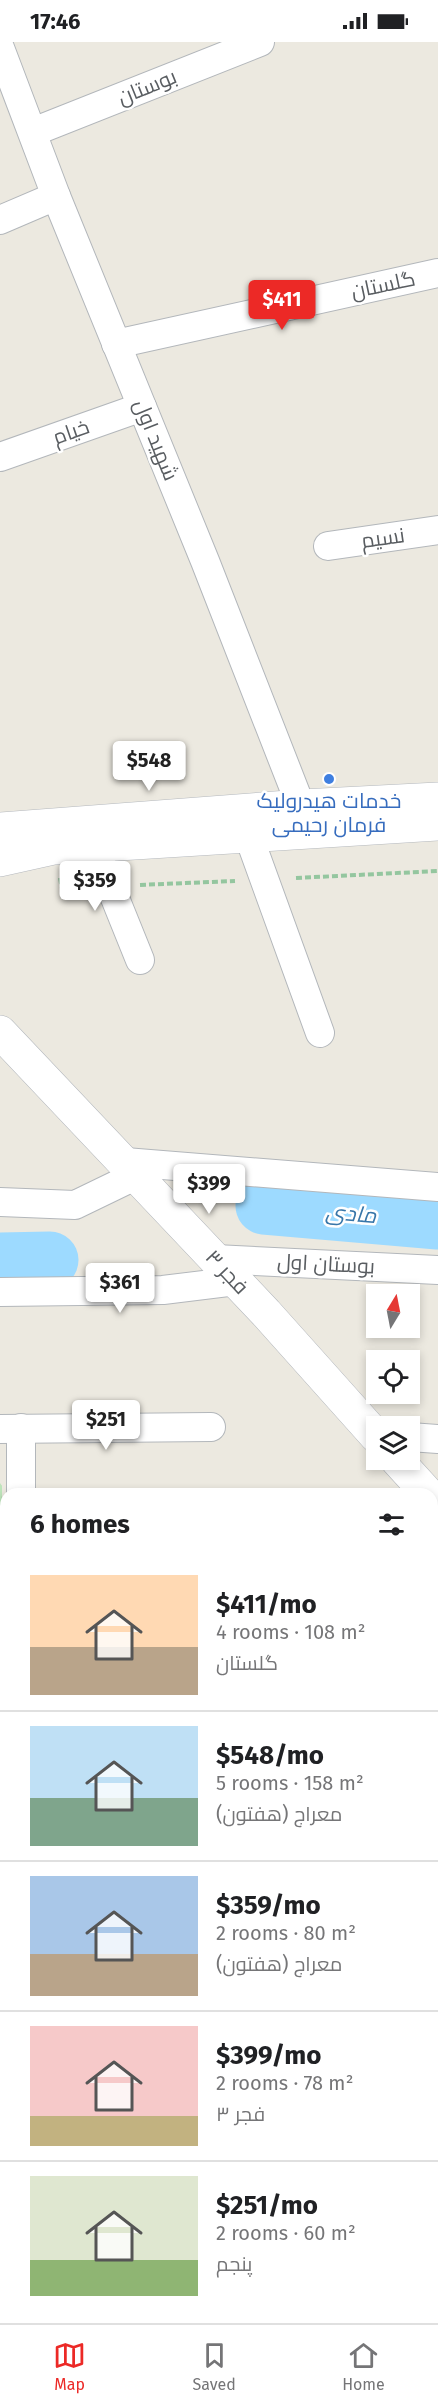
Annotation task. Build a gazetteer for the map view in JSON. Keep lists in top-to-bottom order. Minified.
{"streets":{"main road":["فجر ۳"],"street":["بوستان","گلستان","خیام","شهید اول","نسیم","بوستان اول"]},"crossings":[["بوستان","شهید اول"],["گلستان","شهید اول"],["خیام","شهید اول"],["بوستان اول","فجر ۳"]],"water":["مادی"],"places":["خدمات هیدرولیک فرمان رحیمی"],"north":"top","page":{"status":"17:46","price":["$411","$548","$359","$399","$361","$251"],"heading":"6 homes","list":[{"name":"$411/mo","note":"4 rooms · 108 m² · گلستان"},{"name":"$548/mo","note":"5 rooms · 158 m² · معراج (هفتون)"},{"name":"$359/mo","note":"2 rooms · 80 m² · معراج (هفتون)"},{"name":"$399/mo","note":"2 rooms · 78 m² · فجر ۳"},{"name":"$251/mo","note":"2 rooms · 60 m² · پنجم"}],"tabs":["Map","Saved","Home"]}}
